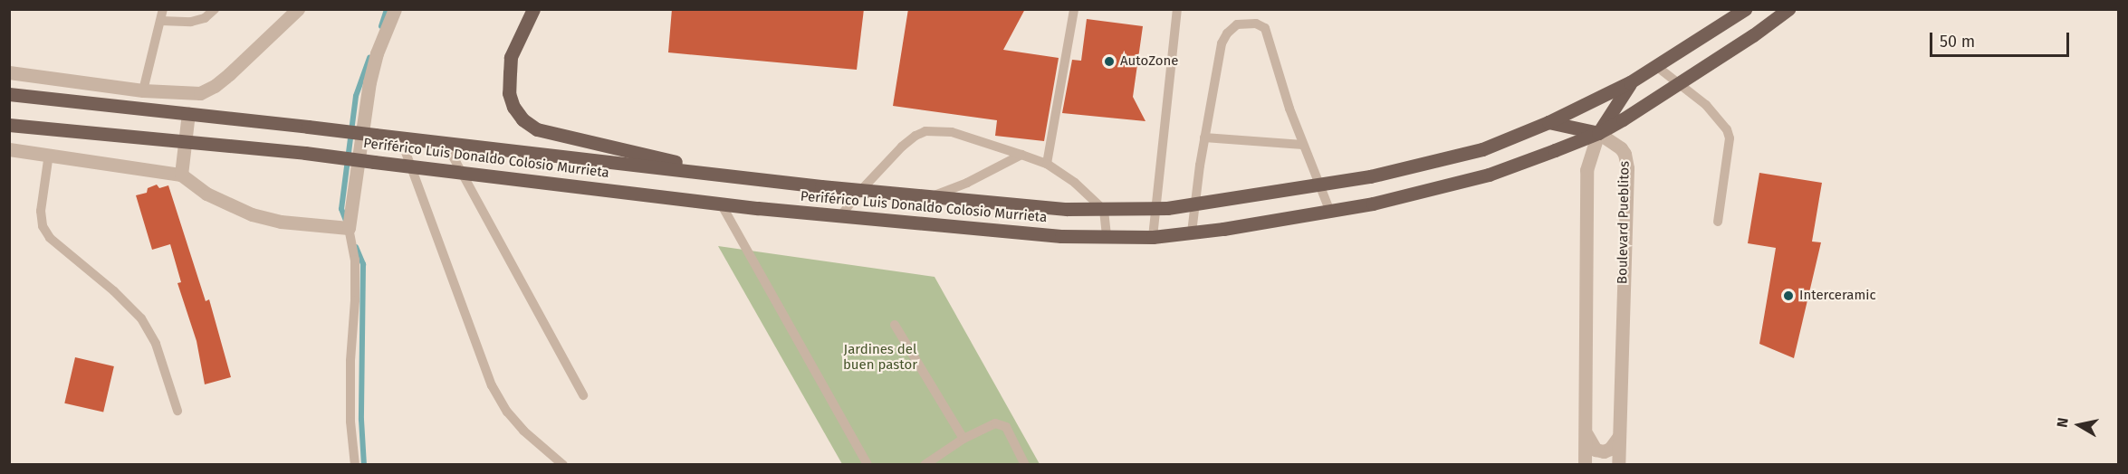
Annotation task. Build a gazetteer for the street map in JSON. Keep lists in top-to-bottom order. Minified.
{"streets":{"main road":["Periférico Luis Donaldo Colosio Murrieta"],"street":["Boulevard Pueblitos"]},"crossings":[["Periférico Luis Donaldo Colosio Murrieta","Boulevard Pueblitos"]],"parks":["Jardines del buen pastor"],"places":["AutoZone","Interceramic"],"scale_bar":"50 m","north":"left"}
